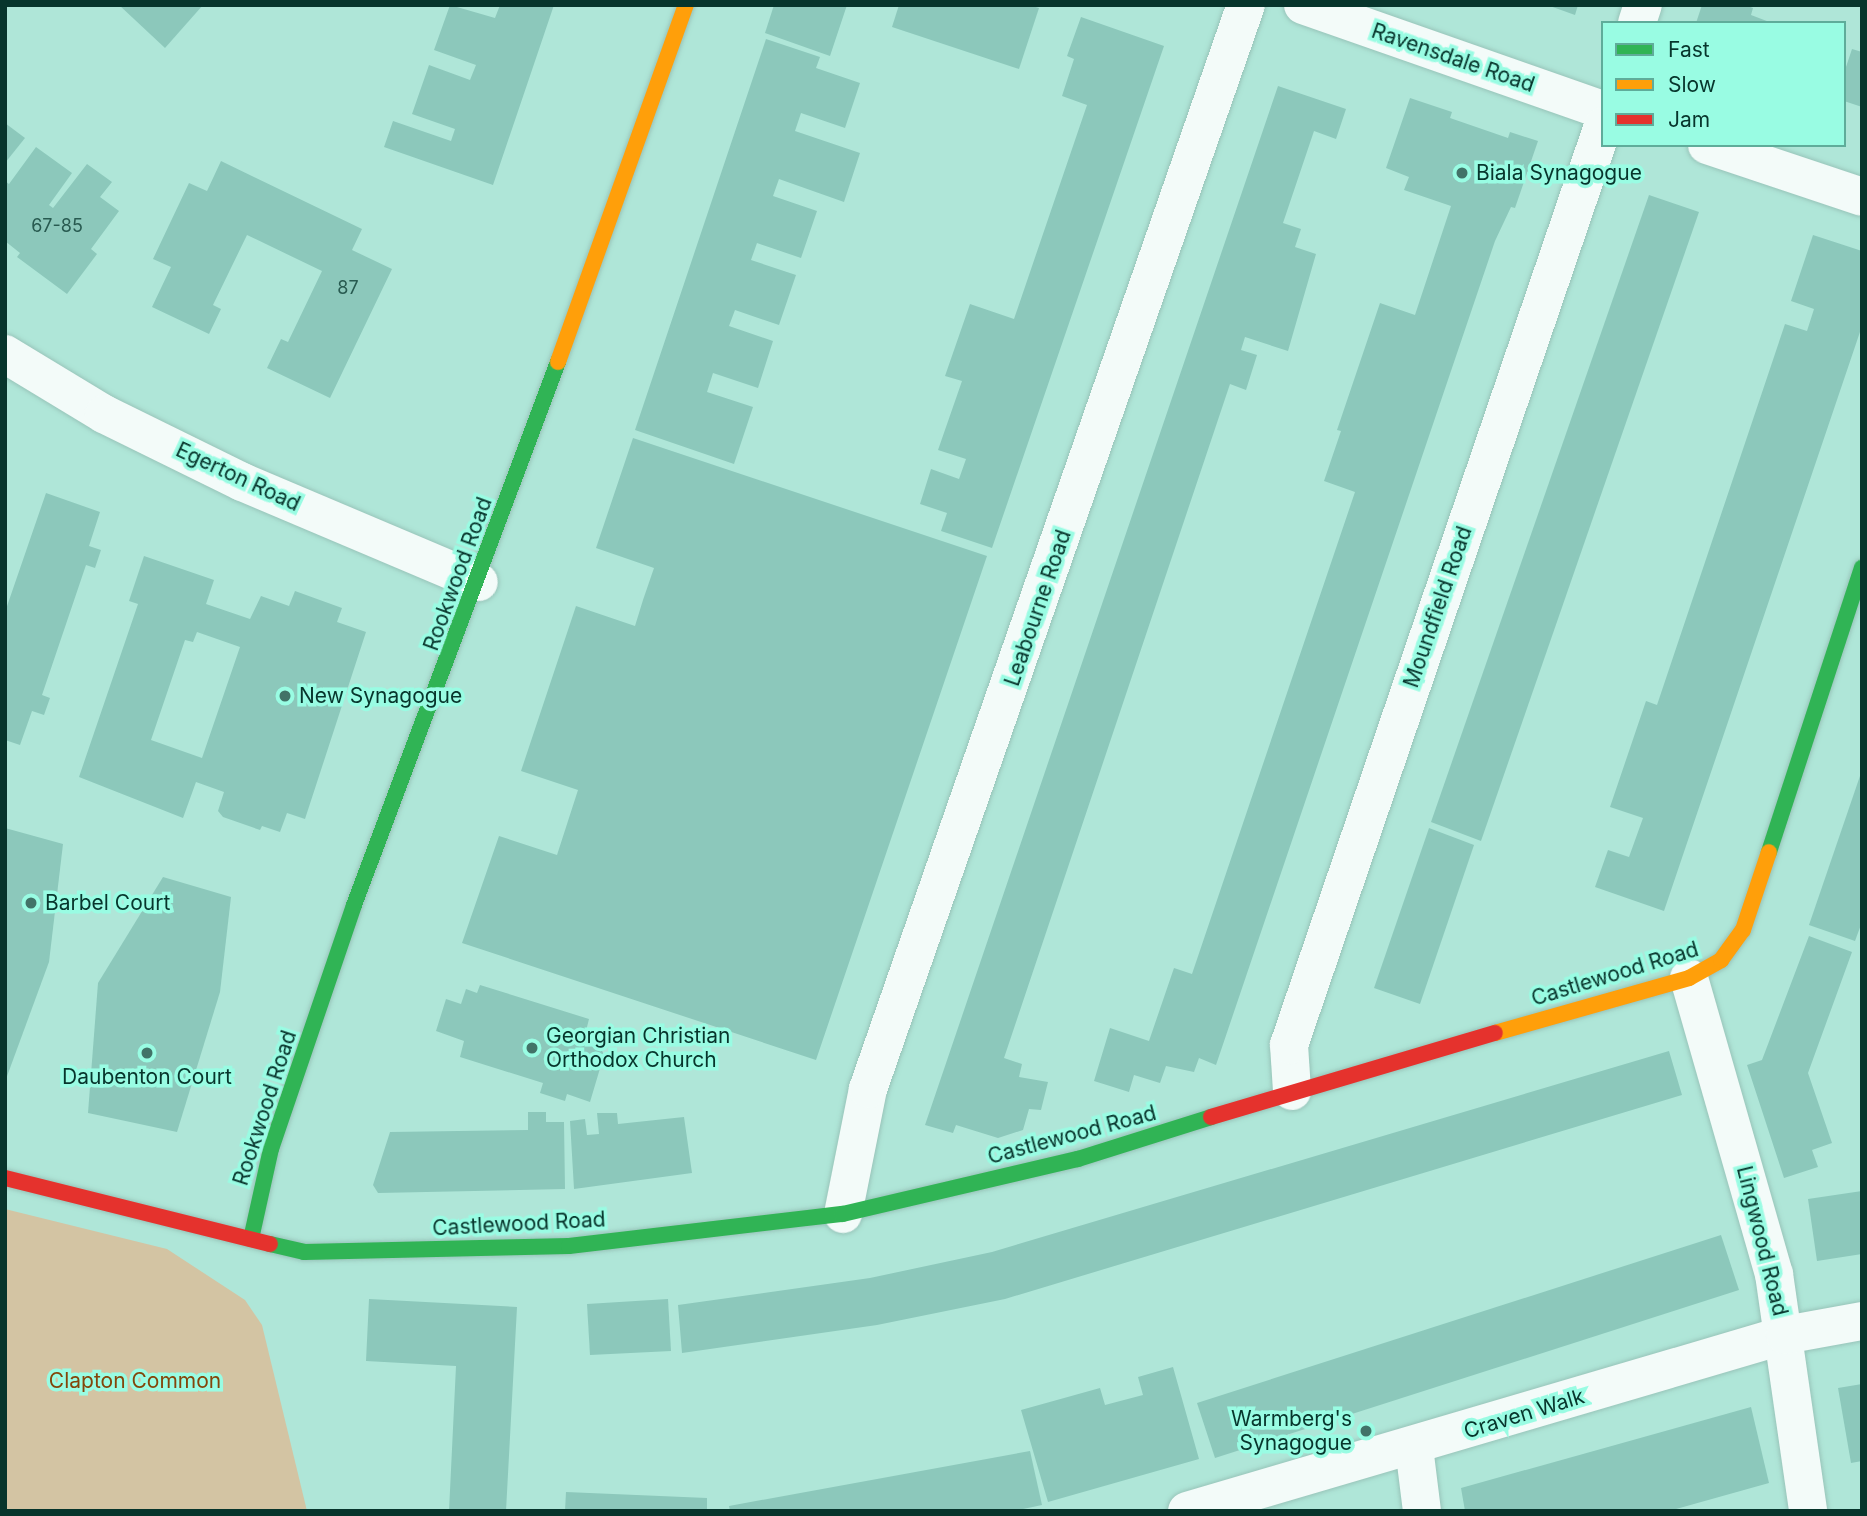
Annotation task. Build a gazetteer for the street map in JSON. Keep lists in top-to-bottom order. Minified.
{"streets":{"street":["Ravensdale Road","Egerton Road","Rookwood Road","Moundfield Road","Leabourne Road","Castlewood Road","Lingwood Road","Craven Walk"]},"crossings":[["Egerton Road","Rookwood Road"],["Rookwood Road","Castlewood Road"],["Moundfield Road","Castlewood Road"],["Leabourne Road","Castlewood Road"],["Castlewood Road","Lingwood Road"],["Lingwood Road","Craven Walk"]],"parks":["Clapton Common"],"places":["Biala Synagogue","New Synagogue","Barbel Court","Georgian Christian Orthodox Church","Daubenton Court","Warmberg's Synagogue"],"house_numbers":["67-85","87"],"legend":["Fast","Slow","Jam"]}
